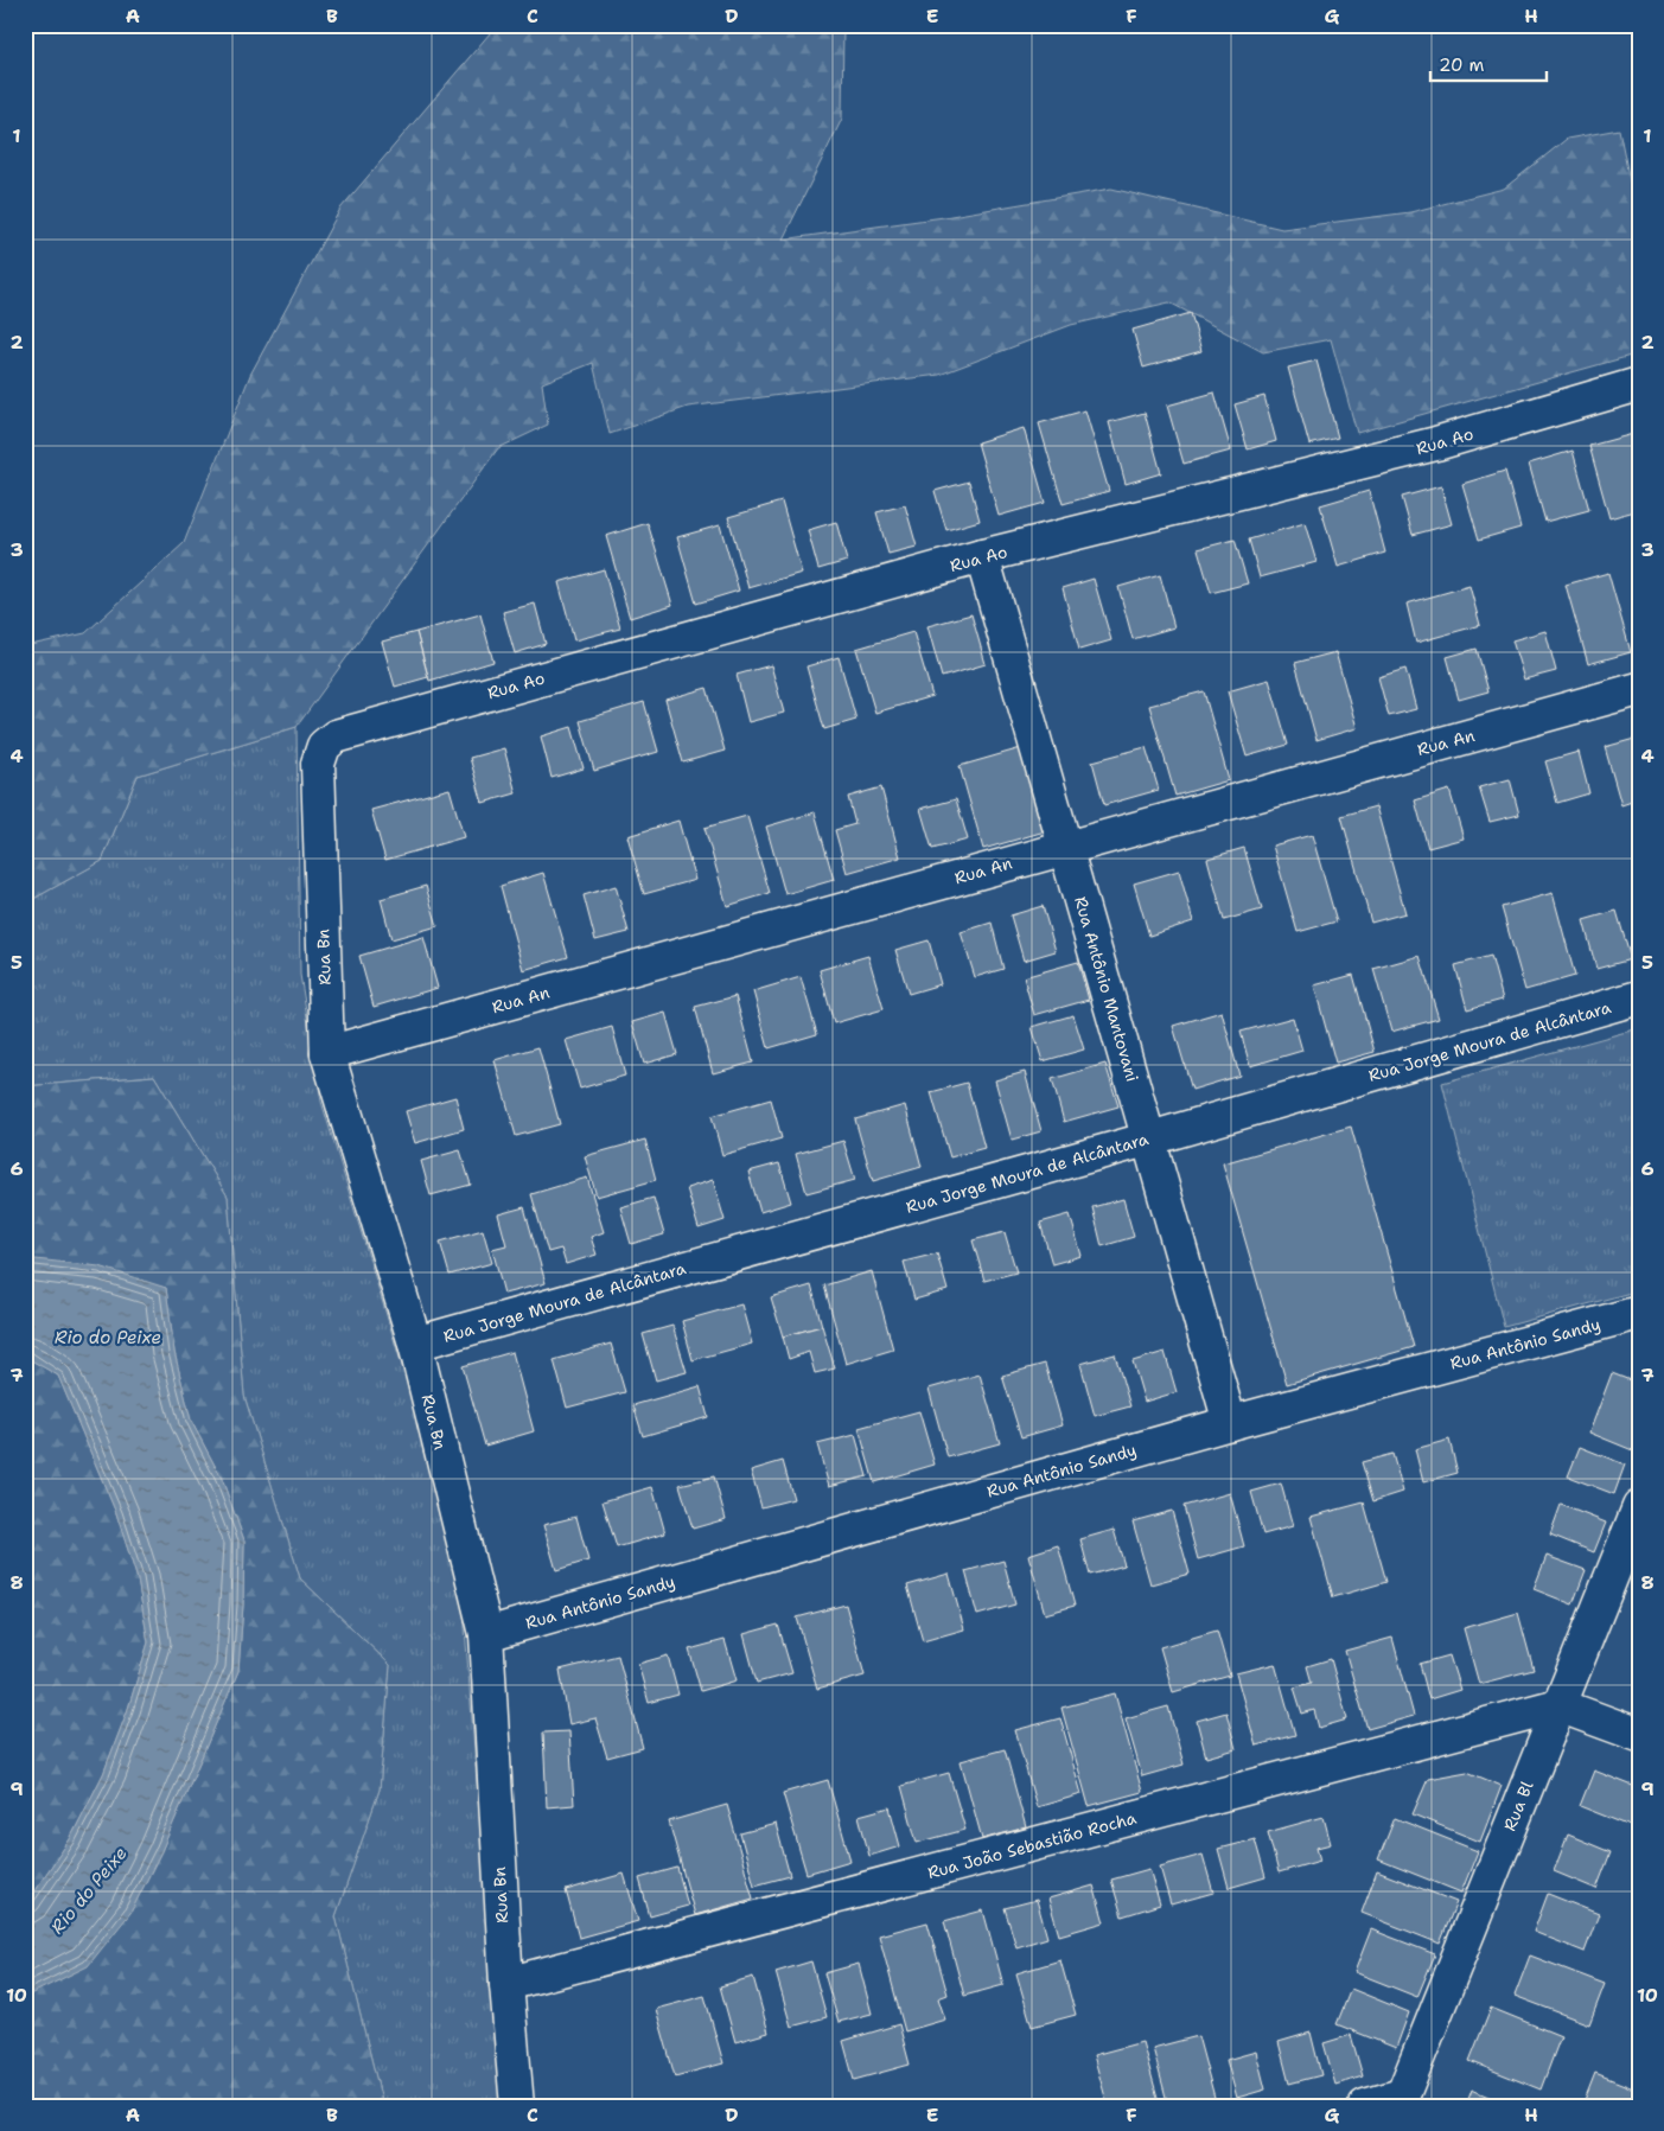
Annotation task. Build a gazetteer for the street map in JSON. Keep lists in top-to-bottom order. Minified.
{"streets":{"street":["Rua Ao","Rua An","Rua Bn","Rua Antônio Mantovani","Rua Jorge Moura de Alcântara","Rua Antônio Sandy","Rua Bl","Rua João Sebastião Rocha"]},"crossings":[["Rua Ao","Rua Bn"],["Rua Ao","Rua Antônio Mantovani"],["Rua An","Rua Bn"],["Rua An","Rua Antônio Mantovani"],["Rua Bn","Rua Jorge Moura de Alcântara"],["Rua Bn","Rua Antônio Sandy"],["Rua Bn","Rua João Sebastião Rocha"],["Rua Antônio Mantovani","Rua Jorge Moura de Alcântara"],["Rua Antônio Mantovani","Rua Antônio Sandy"],["Rua Bl","Rua João Sebastião Rocha"]],"water":["Rio do Peixe"],"scale_bar":"20 m","grid":{"columns":["A","B","C","D","E","F","G","H"],"rows":["1","2","3","4","5","6","7","8","9","10"]}}
